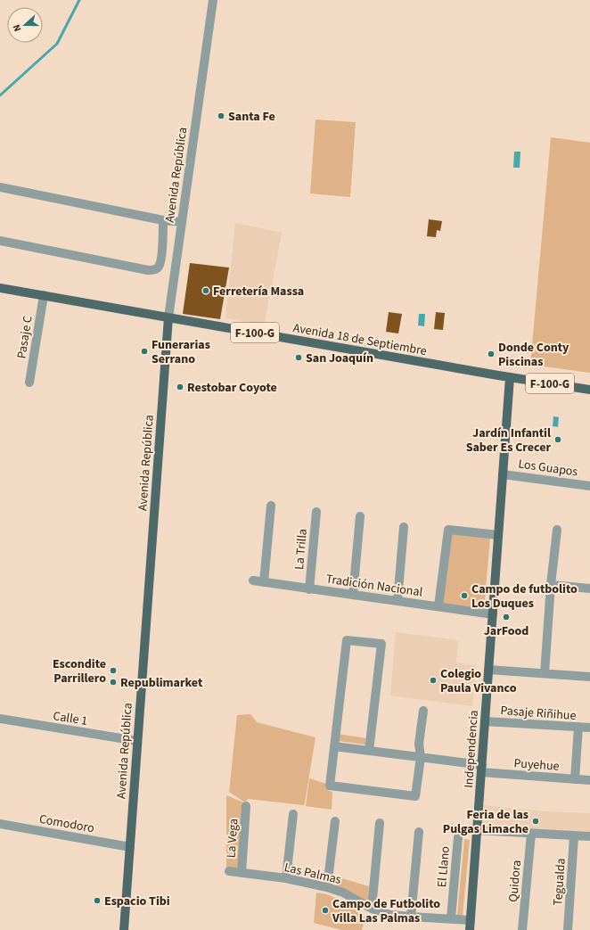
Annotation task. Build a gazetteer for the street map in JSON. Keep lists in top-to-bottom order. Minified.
{"streets":{"main road":["Avenida República","F-100-G","Avenida 18 de Septiembre","Independencia"],"street":["Pasaje C","Los Guapos","La Trilla","Tradición Nacional","Pasaje Riñihue","Calle 1","Puyehue","Comodoro","La Vega","El Llano","Las Palmas","Quidora","Tegualda"]},"crossings":[["Avenida República","Avenida 18 de Septiembre"],["Avenida República","Calle 1"],["Avenida República","Comodoro"],["Pasaje C","Avenida 18 de Septiembre"],["Avenida 18 de Septiembre","Independencia"],["Los Guapos","Independencia"],["La Trilla","Tradición Nacional"],["Tradición Nacional","Independencia"],["Pasaje Riñihue","Independencia"],["Independencia","Puyehue"],["Independencia","Las Palmas"],["La Vega","Las Palmas"],["El Llano","Las Palmas"]],"places":["Santa Fe","Ferretería Massa","Funerarias Serrano","Donde Conty Piscinas","San Joaquín","Restobar Coyote","Jardín Infantil Saber Es Crecer","Campo de futbolito Los Duques","JarFood","Escondite Parrillero","Colegio Paula Vivanco","Republimarket","Feria de las Pulgas Limache","Espacio Tibi","Campo de Futbolito Villa Las Palmas"],"north":"left"}
